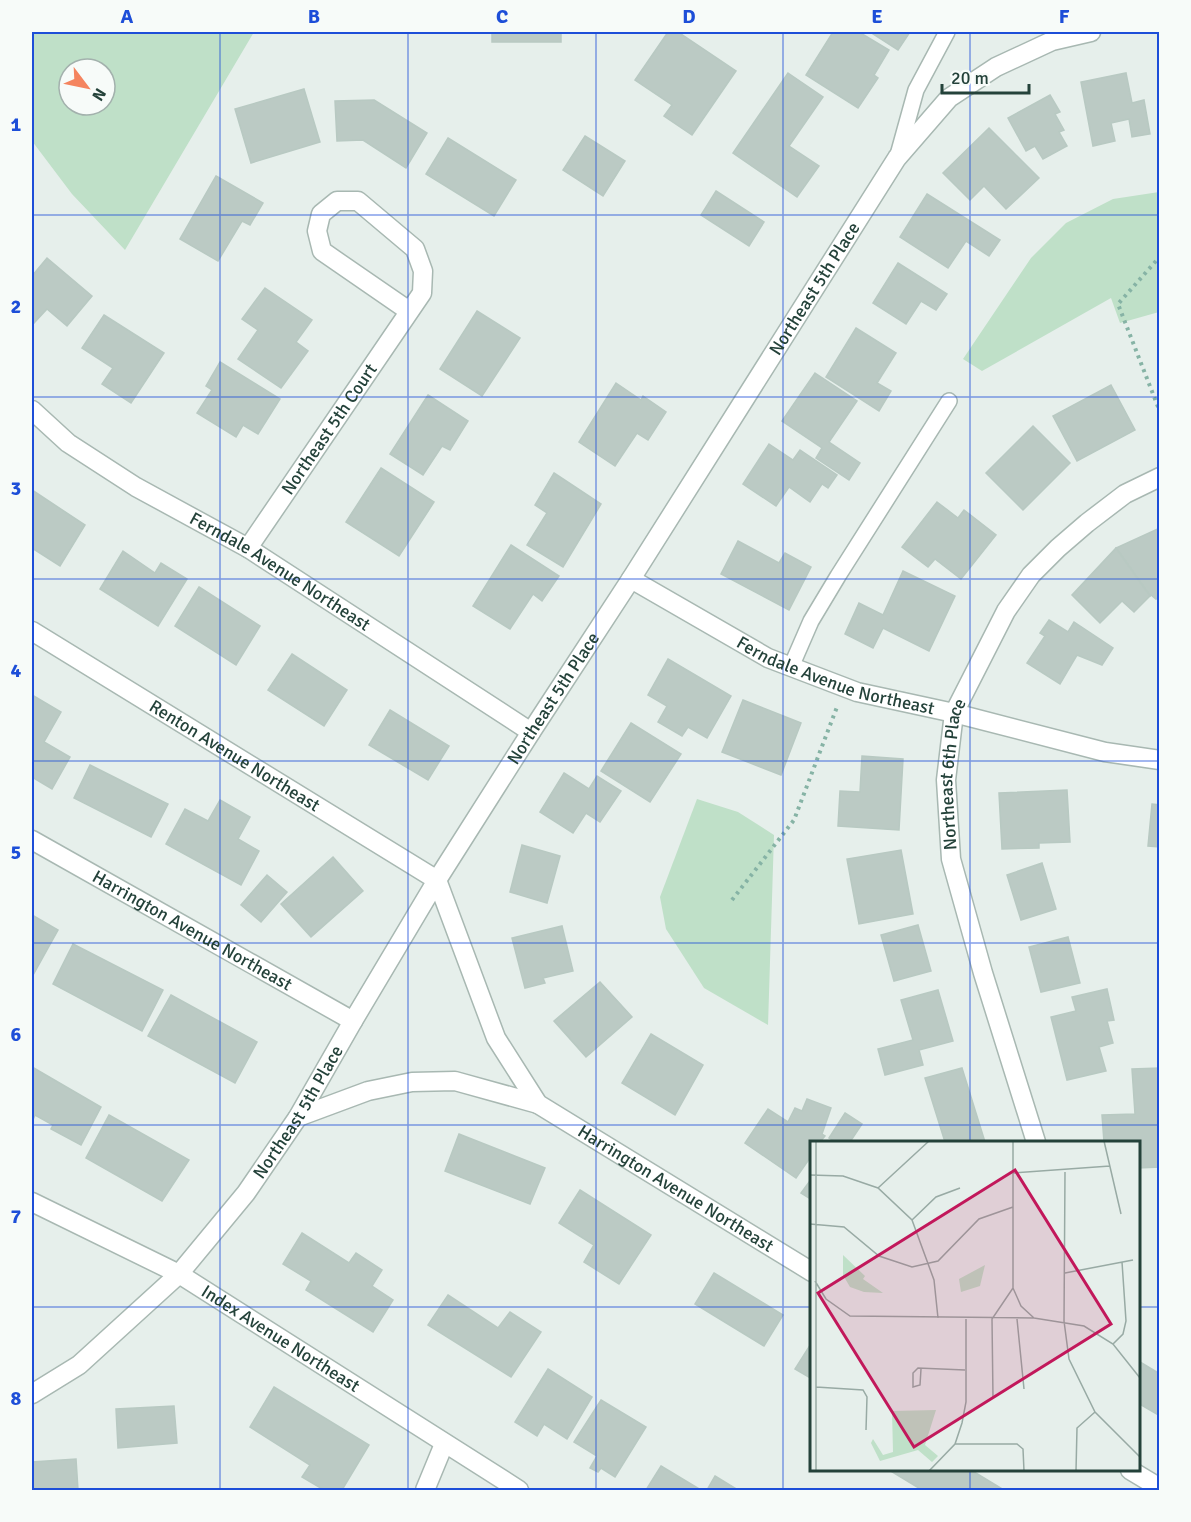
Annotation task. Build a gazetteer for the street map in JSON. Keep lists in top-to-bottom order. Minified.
{"streets":{"street":["Northeast 5th Place","Northeast 5th Court","Ferndale Avenue Northeast","Renton Avenue Northeast","Northeast 6th Place","Harrington Avenue Northeast","Index Avenue Northeast"]},"crossings":[["Northeast 5th Place","Ferndale Avenue Northeast"],["Northeast 5th Place","Renton Avenue Northeast"],["Northeast 5th Place","Harrington Avenue Northeast"],["Northeast 5th Place","Index Avenue Northeast"],["Northeast 5th Court","Ferndale Avenue Northeast"],["Ferndale Avenue Northeast","Northeast 6th Place"],["Renton Avenue Northeast","Harrington Avenue Northeast"]],"scale_bar":"20 m","north":"bottom right","grid":{"columns":["A","B","C","D","E","F"],"rows":["1","2","3","4","5","6","7","8"]}}
